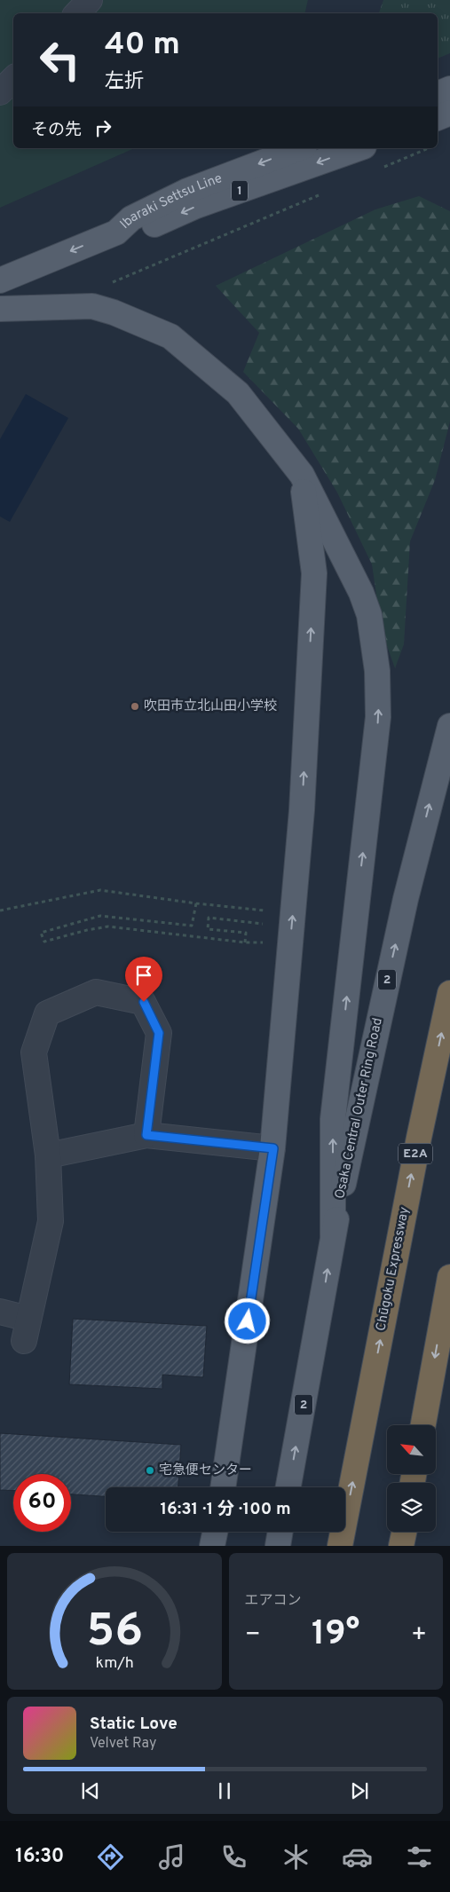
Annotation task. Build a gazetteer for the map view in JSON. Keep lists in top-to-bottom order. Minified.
{"streets":{"highway":["E2A","Chūgoku Expressway"],"main road":["1","Ibaraki Settsu Line","2","Osaka Central Outer Ring Road"]},"one_way":["Ibaraki Settsu Line","Chūgoku Expressway"],"places":["吹田市立北山田小学校","宅急便センター"],"north":"top left","page":{"turn":["40 m","左折"],"then":"その先","limit":"60","trip":"16:31 · 1 分 · 100 m","tile":"エアコン","heat":["−","19°","+"],"song":["Static Love","Velvet Ray"],"tabs":"16:30","gauge":["56","km/h"]}}
